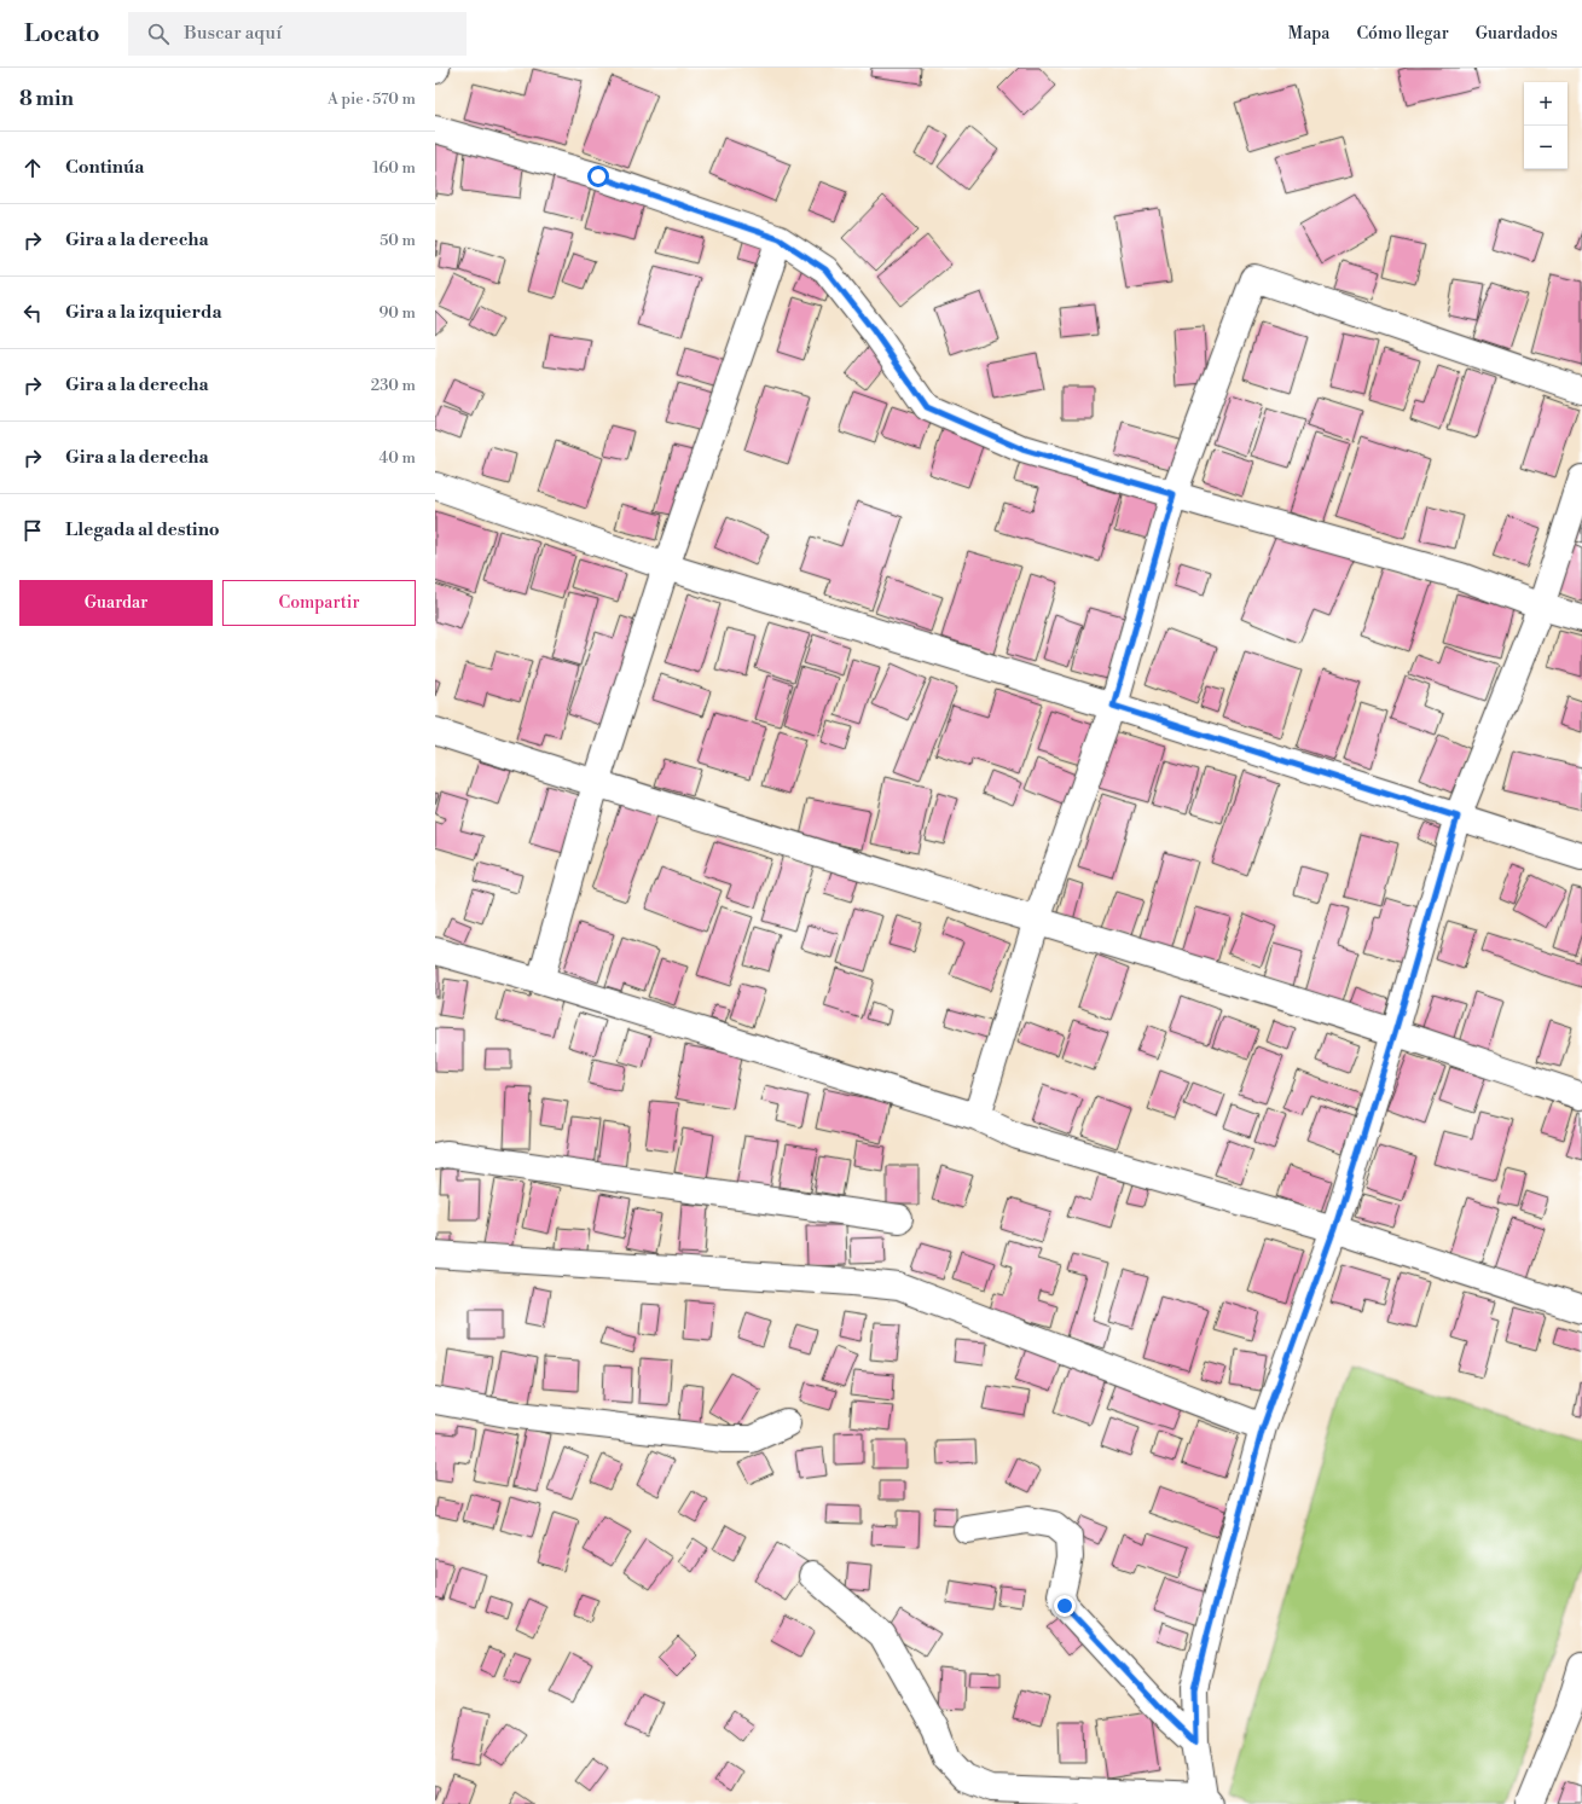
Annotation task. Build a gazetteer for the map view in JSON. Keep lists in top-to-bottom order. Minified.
{"page":{"header":"Locato","search":"Buscar aquí","nav":["Mapa","Cómo llegar","Guardados"],"heading":["8 min","A pie · 570 m"],"map_buttons":["+","−"],"list":[["Continúa","160 m"],["Gira a la derecha","50 m"],["Gira a la izquierda","90 m"],["Gira a la derecha","230 m"],["Gira a la derecha","40 m"],"Llegada al destino"],"buttons":["Guardar","Compartir"]}}
